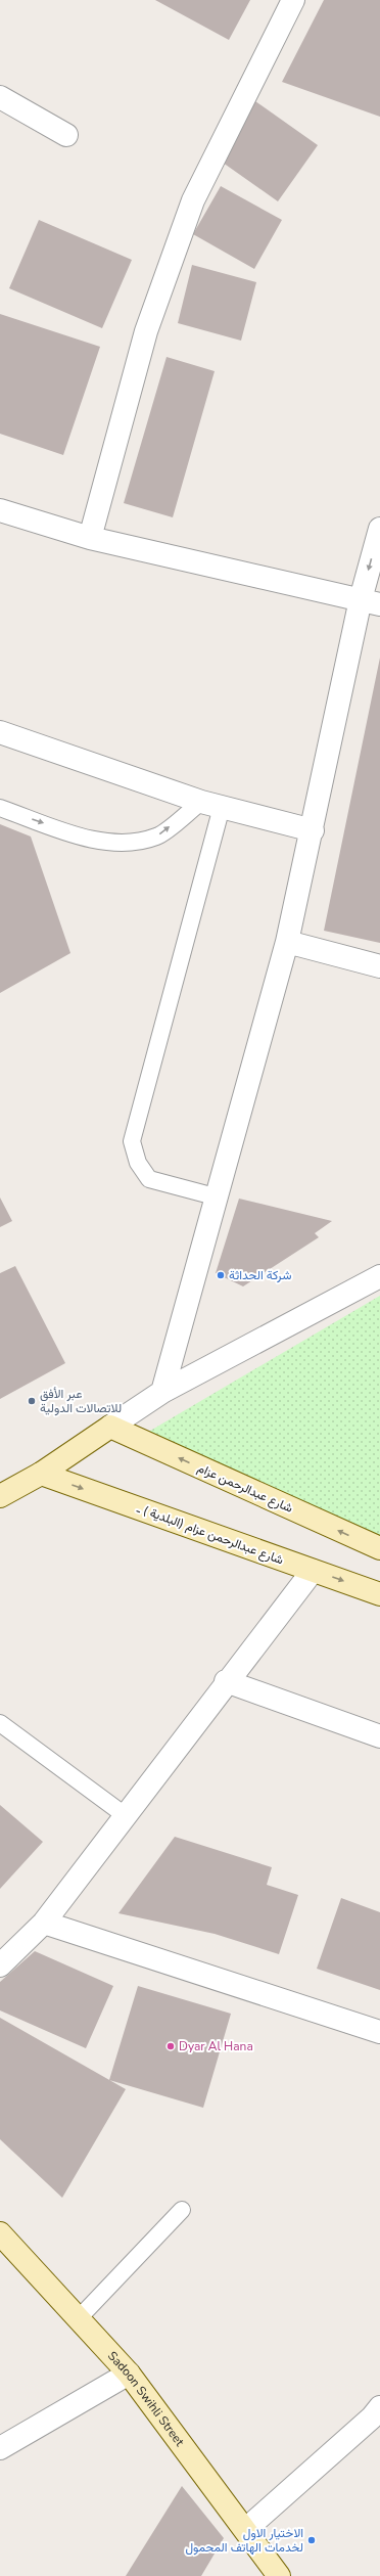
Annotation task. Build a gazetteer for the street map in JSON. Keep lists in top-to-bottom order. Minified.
{"streets":{"main road":["شارع عبدالرحمن عزام","شارع عبدالرحمن عزام (البلدية ) ـ","Sadoon Swihli Street"]},"one_way":["شارع عبدالرحمن عزام","شارع عبدالرحمن عزام (البلدية ) ـ"],"places":["شركة الحداثة","عبر الأفق للاتصالات الدولية","Dyar Al Hana","الاختيار الاول لخدمات الهاتف المحمول"]}
